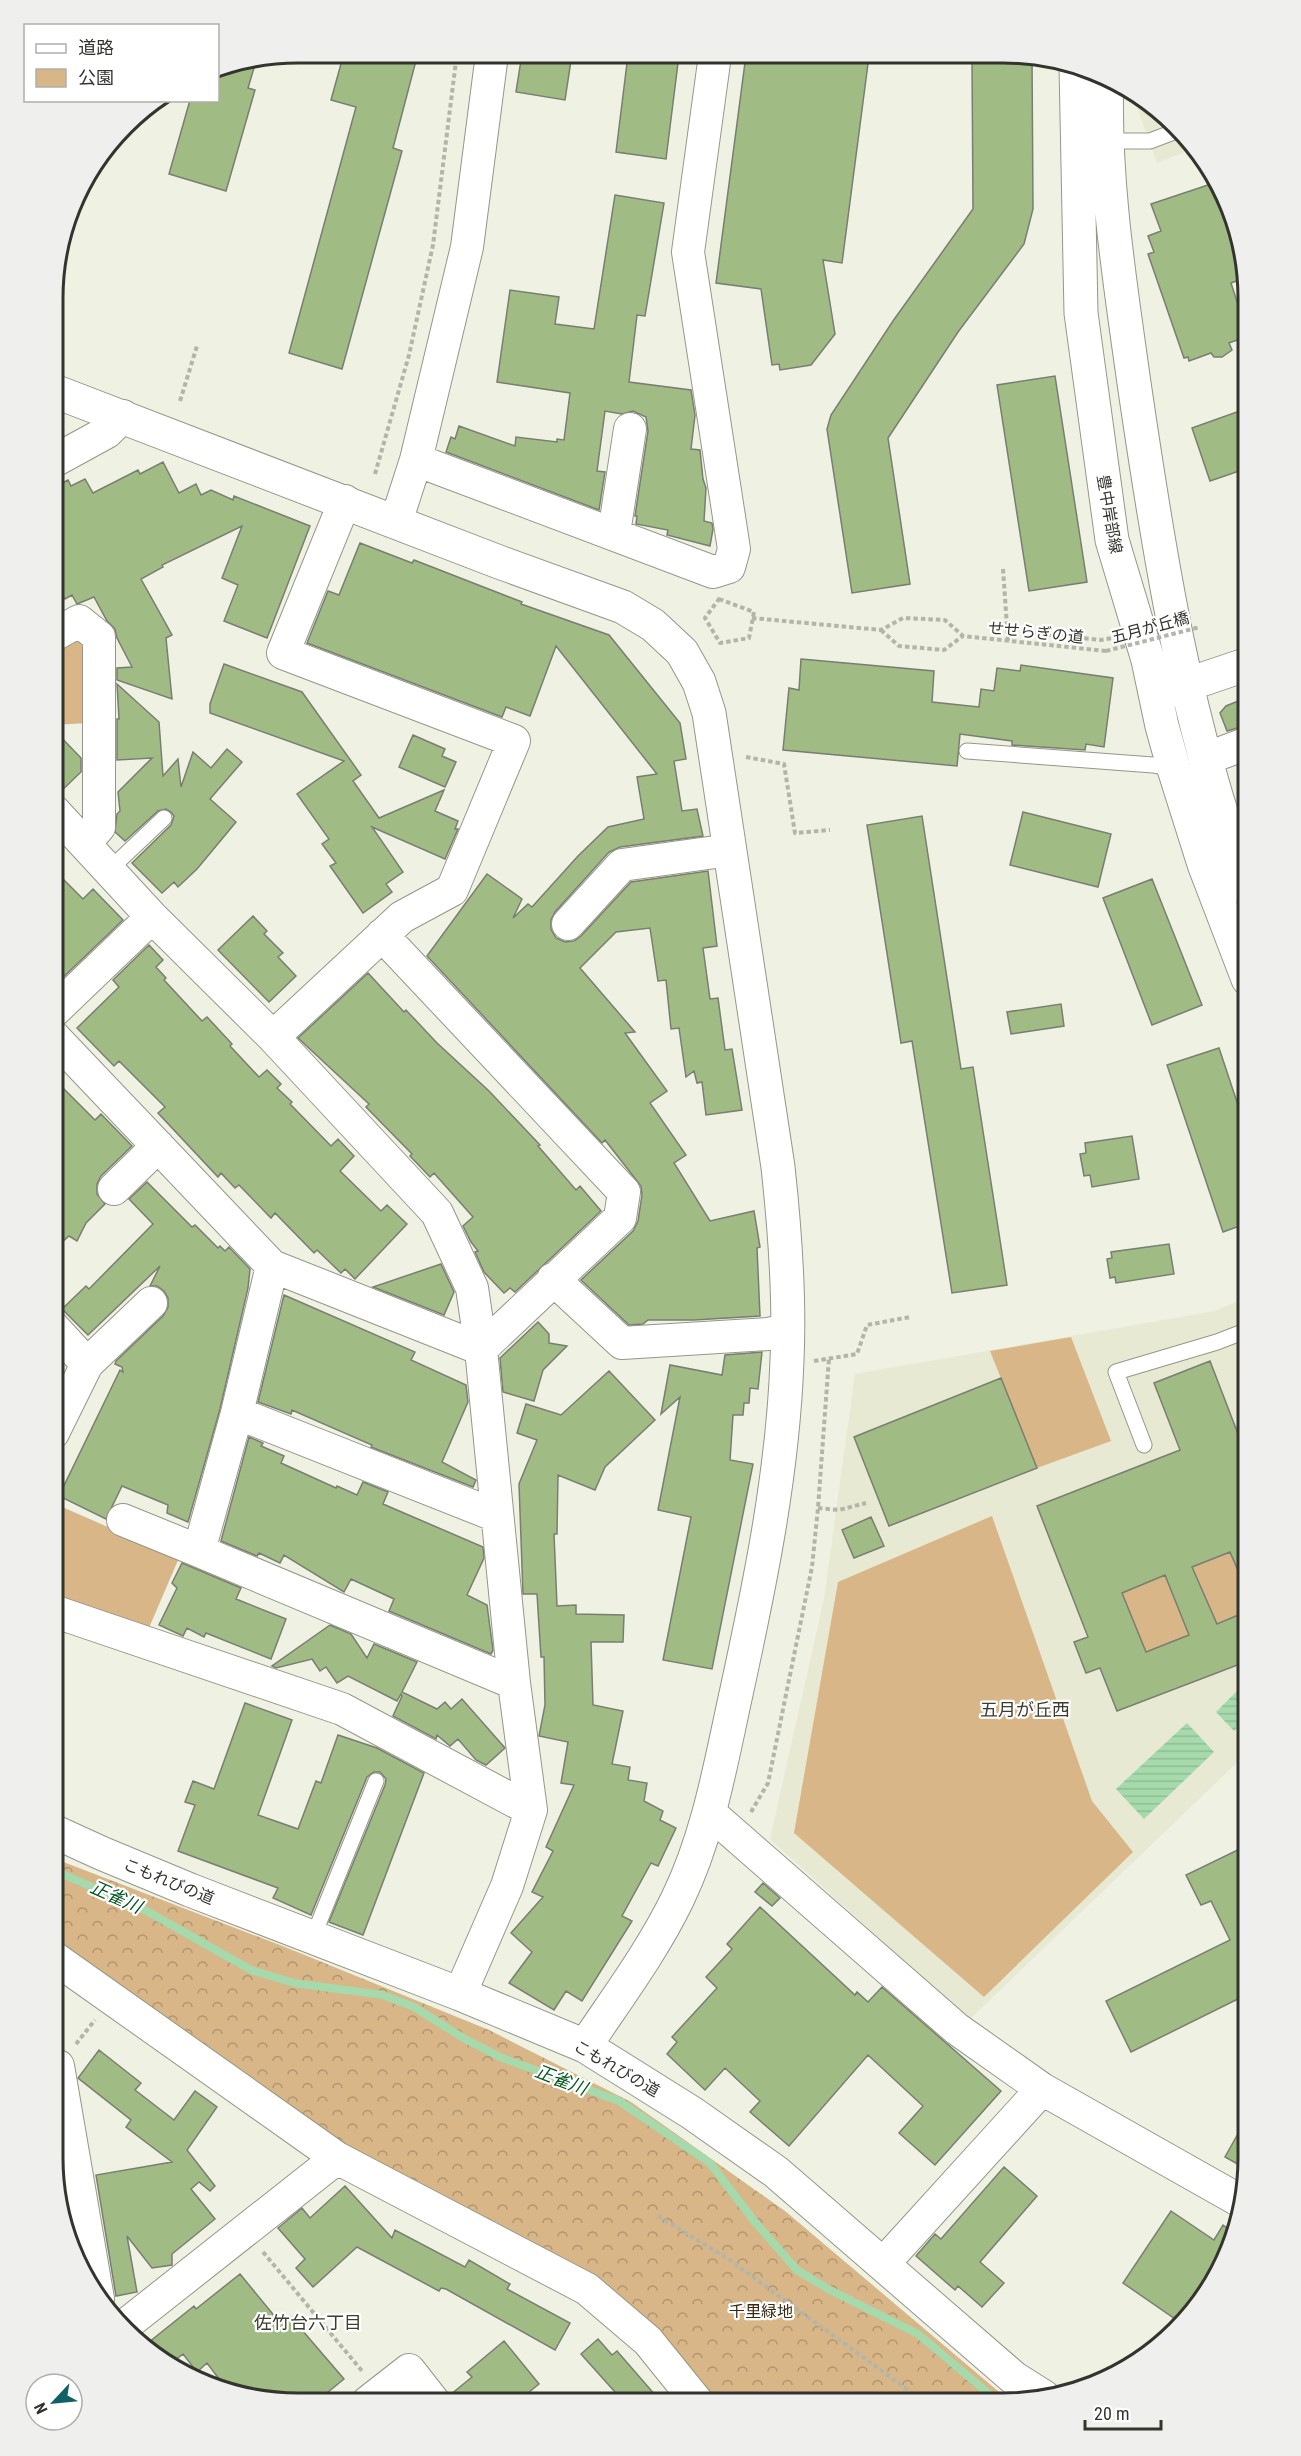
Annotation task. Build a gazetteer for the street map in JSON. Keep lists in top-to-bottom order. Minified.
{"streets":{"street":["豊中岸部線","こもれびの道"],"path":["五月が丘橋","せせらぎの道"]},"crossings":[["五月が丘橋","せせらぎの道"]],"districts":["五月が丘西","佐竹台六丁目"],"water":["正雀川"],"parks":["千里緑地"],"legend":["道路","公園"],"scale_bar":"20 m","north":"bottom left"}
